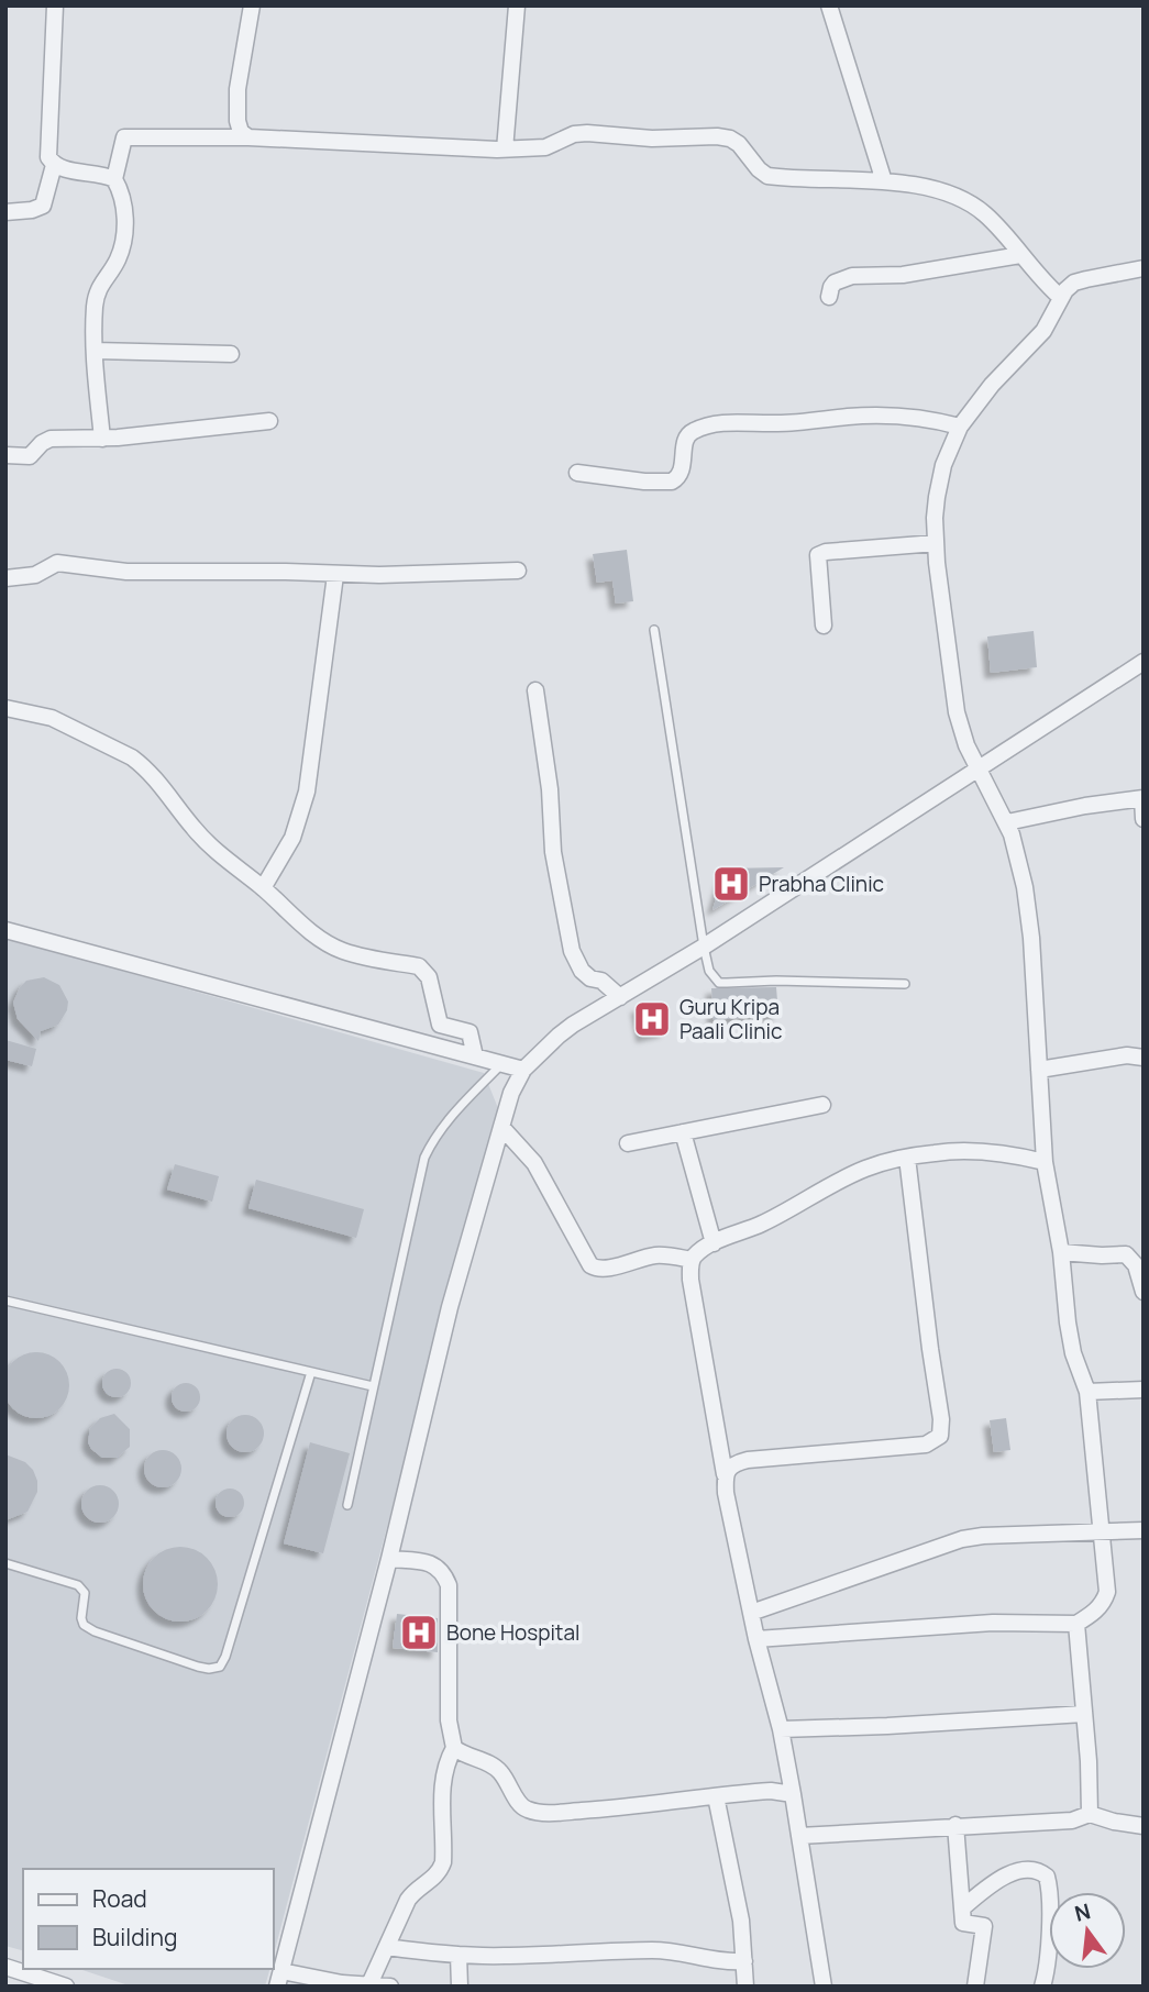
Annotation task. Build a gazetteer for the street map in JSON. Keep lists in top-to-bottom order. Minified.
{"places":{"hospital":["Prabha Clinic","Guru Kripa Paali Clinic","Bone Hospital"]},"legend":["Road","Building"],"north":"top"}
